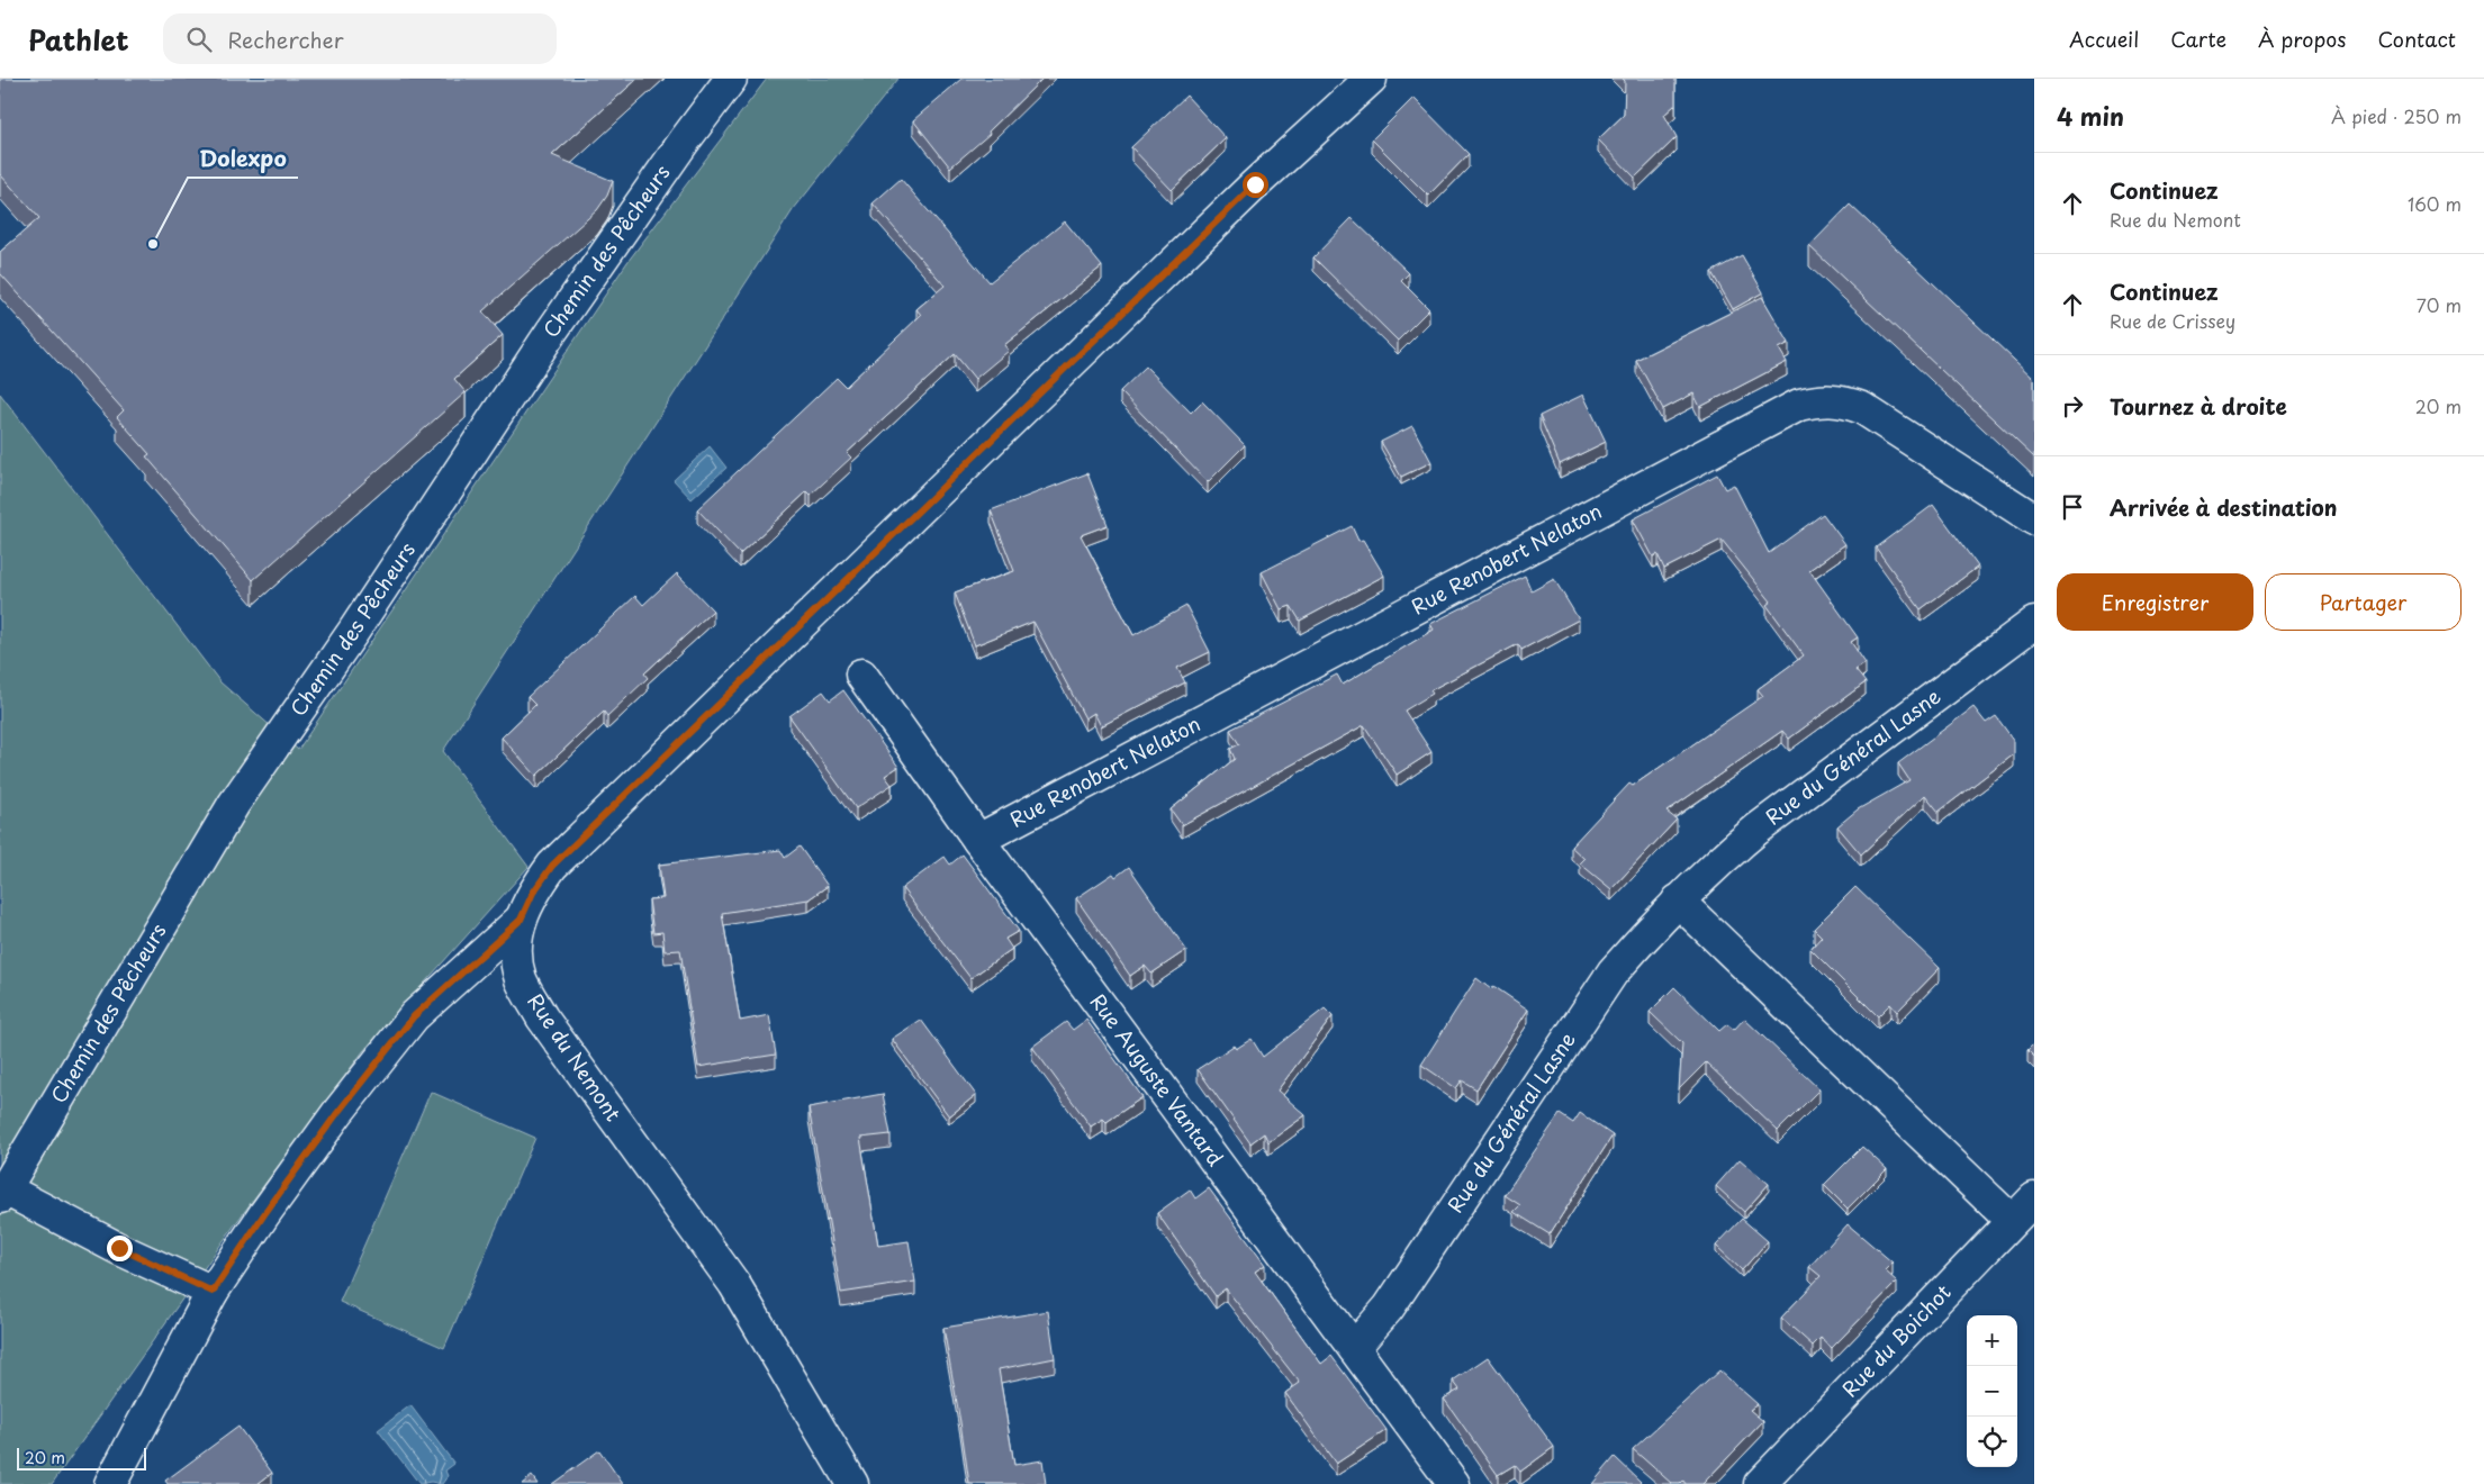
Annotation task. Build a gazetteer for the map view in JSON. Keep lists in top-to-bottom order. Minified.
{"streets":{"street":["Chemin des Pêcheurs","Rue Renobert Nelaton","Rue du Général Lasne","Rue du Nemont","Rue Auguste Vantard","Rue du Boichot"]},"crossings":[["Rue Renobert Nelaton","Rue Auguste Vantard"],["Rue du Général Lasne","Rue Auguste Vantard"]],"places":["Dolexpo"],"scale_bar":"20 m","page":{"header":"Pathlet","search":"Rechercher","nav":["Accueil","Carte","À propos","Contact"],"heading":["4 min","À pied · 250 m"],"list":[["Continuez","Rue du Nemont","160 m"],["Continuez","Rue de Crissey","70 m"],["Tournez à droite","20 m"],"Arrivée à destination"],"buttons":["Enregistrer","Partager"],"map_buttons":["+","−"],"scale":"20 m"}}
